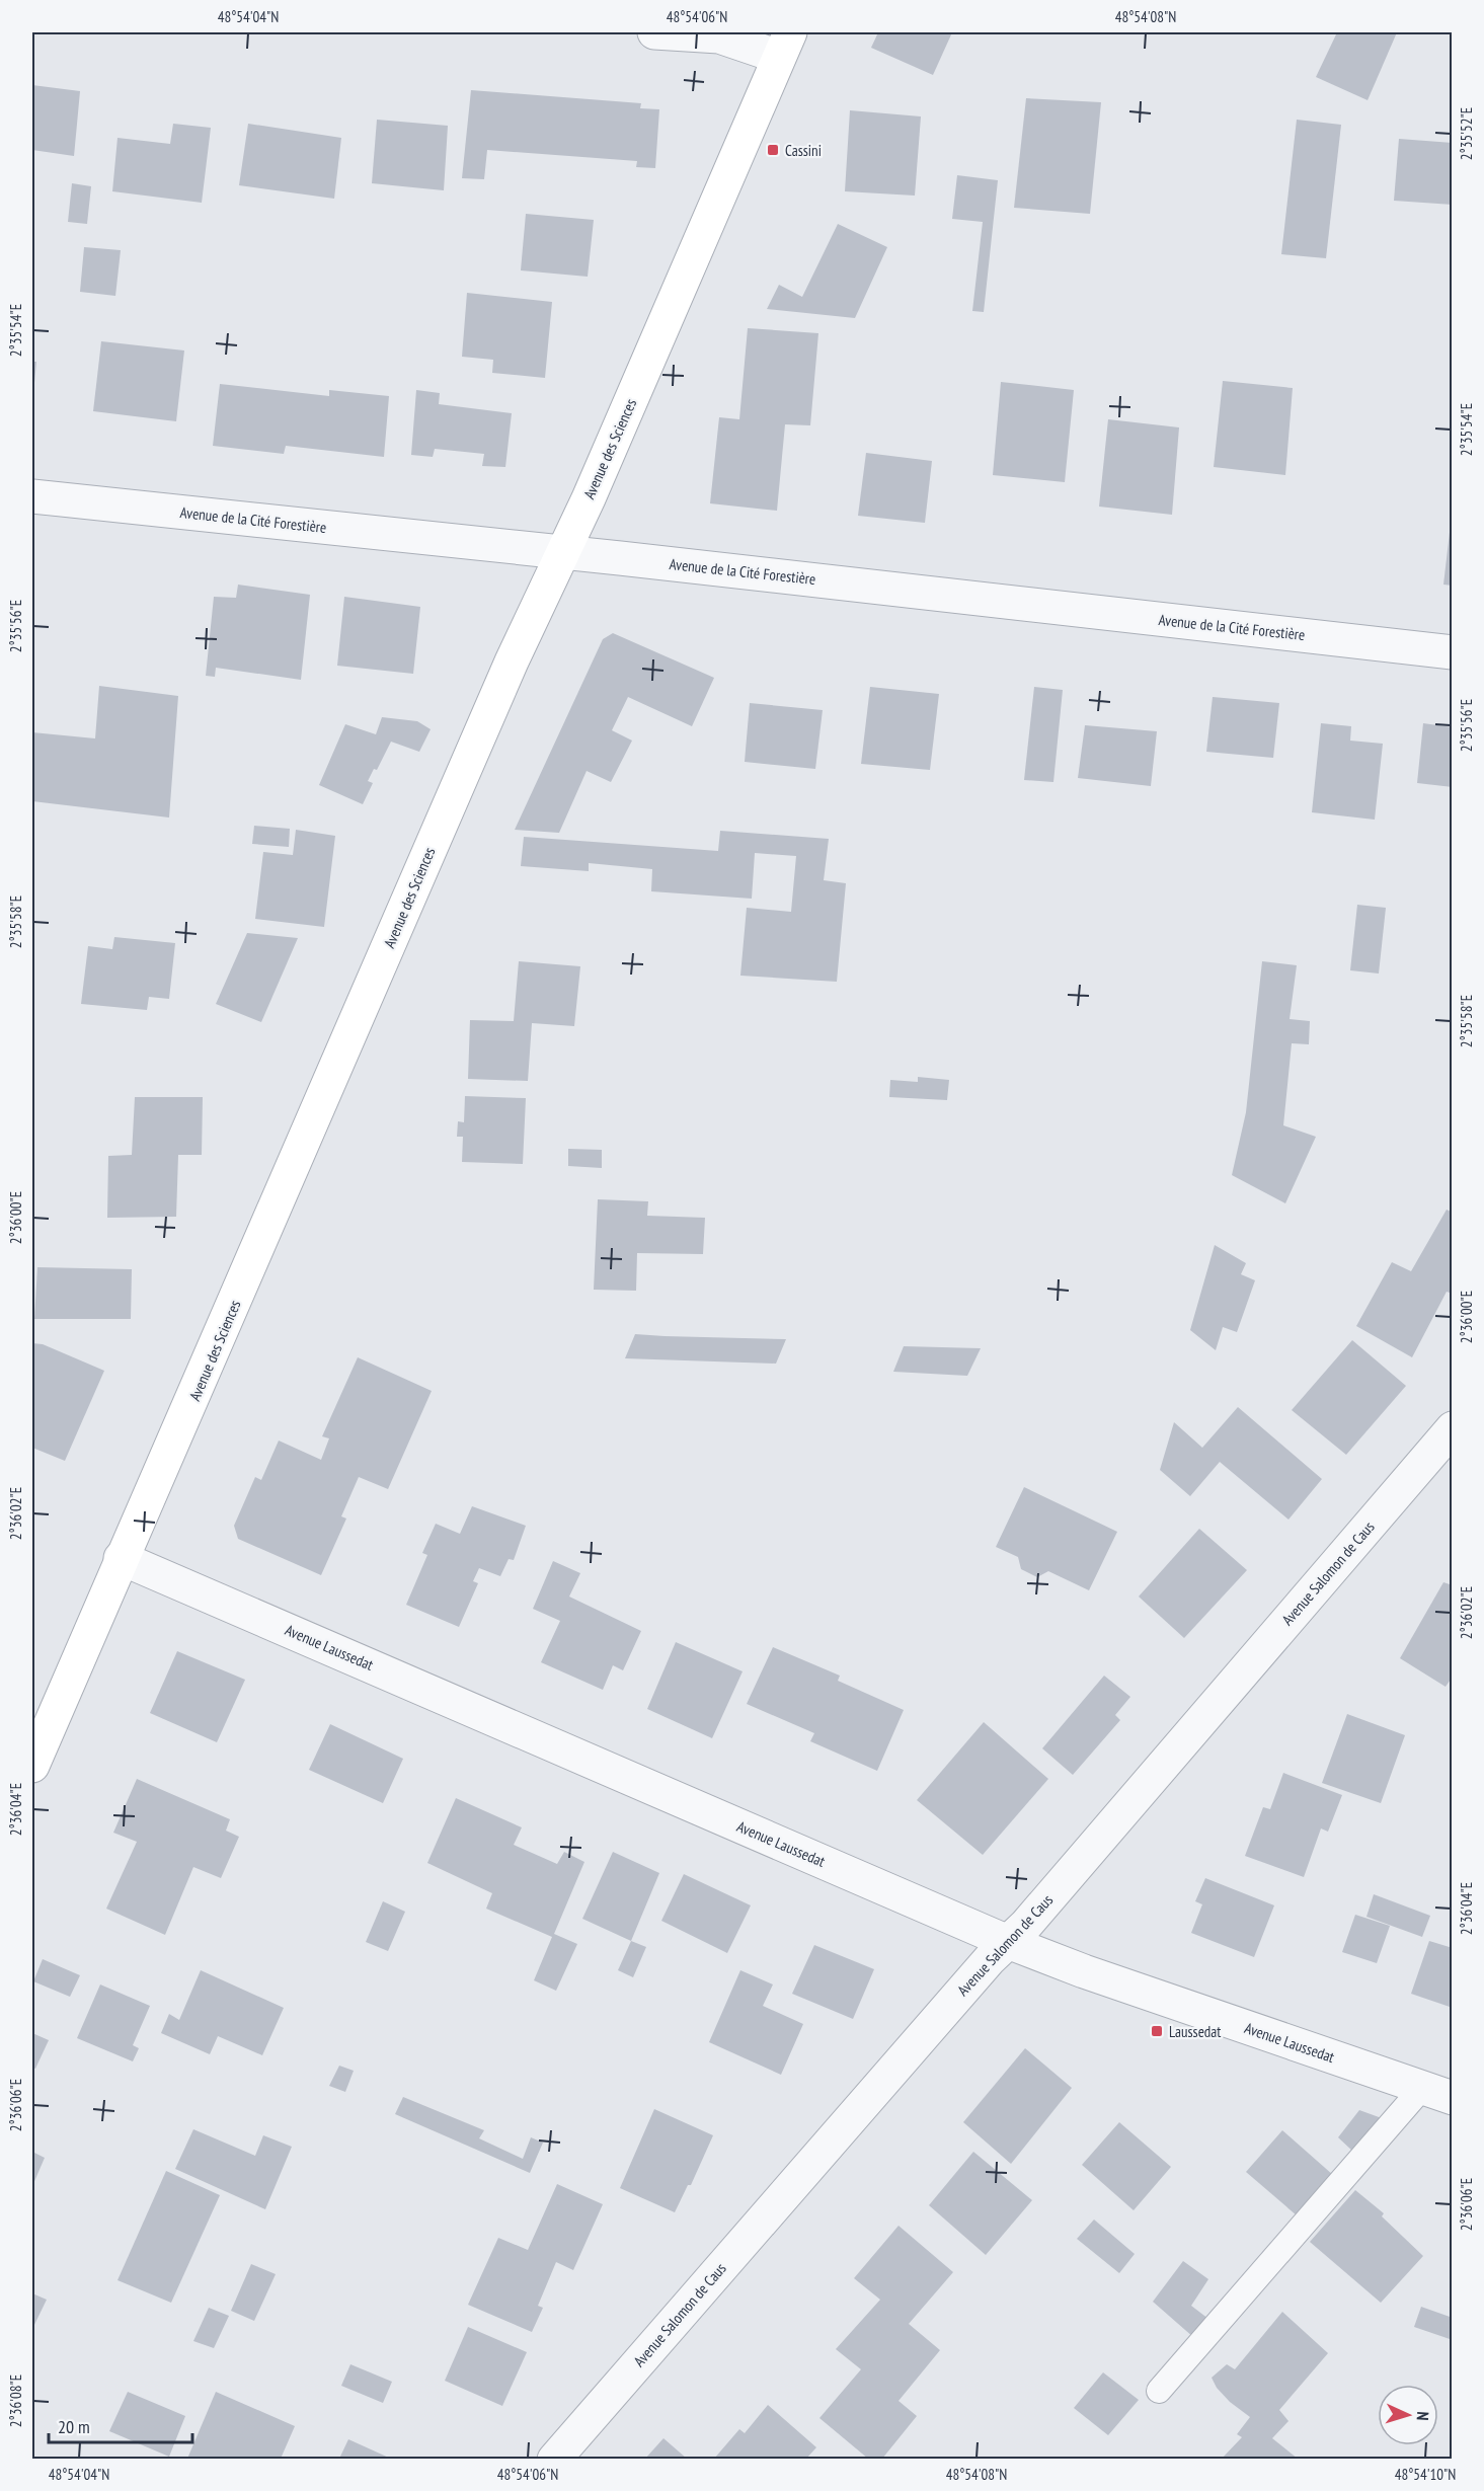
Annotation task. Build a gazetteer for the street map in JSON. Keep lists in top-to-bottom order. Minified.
{"streets":{"street":["Avenue des Sciences","Avenue de la Cité Forestière","Avenue Salomon de Caus","Avenue Laussedat"]},"crossings":[["Avenue des Sciences","Avenue de la Cité Forestière"],["Avenue des Sciences","Avenue Laussedat"],["Avenue Salomon de Caus","Avenue Laussedat"]],"places":{"transit":["Cassini","Laussedat"]},"scale_bar":"20 m","north":"right","coordinates":["48°54'04\"N","48°54'06\"N","48°54'08\"N","2°35'52\"E","2°35'54\"E","2°35'56\"E","2°35'58\"E","2°36'00\"E","2°36'02\"E","2°36'04\"E","2°36'06\"E","2°36'08\"E","48°54'10\"N"]}
